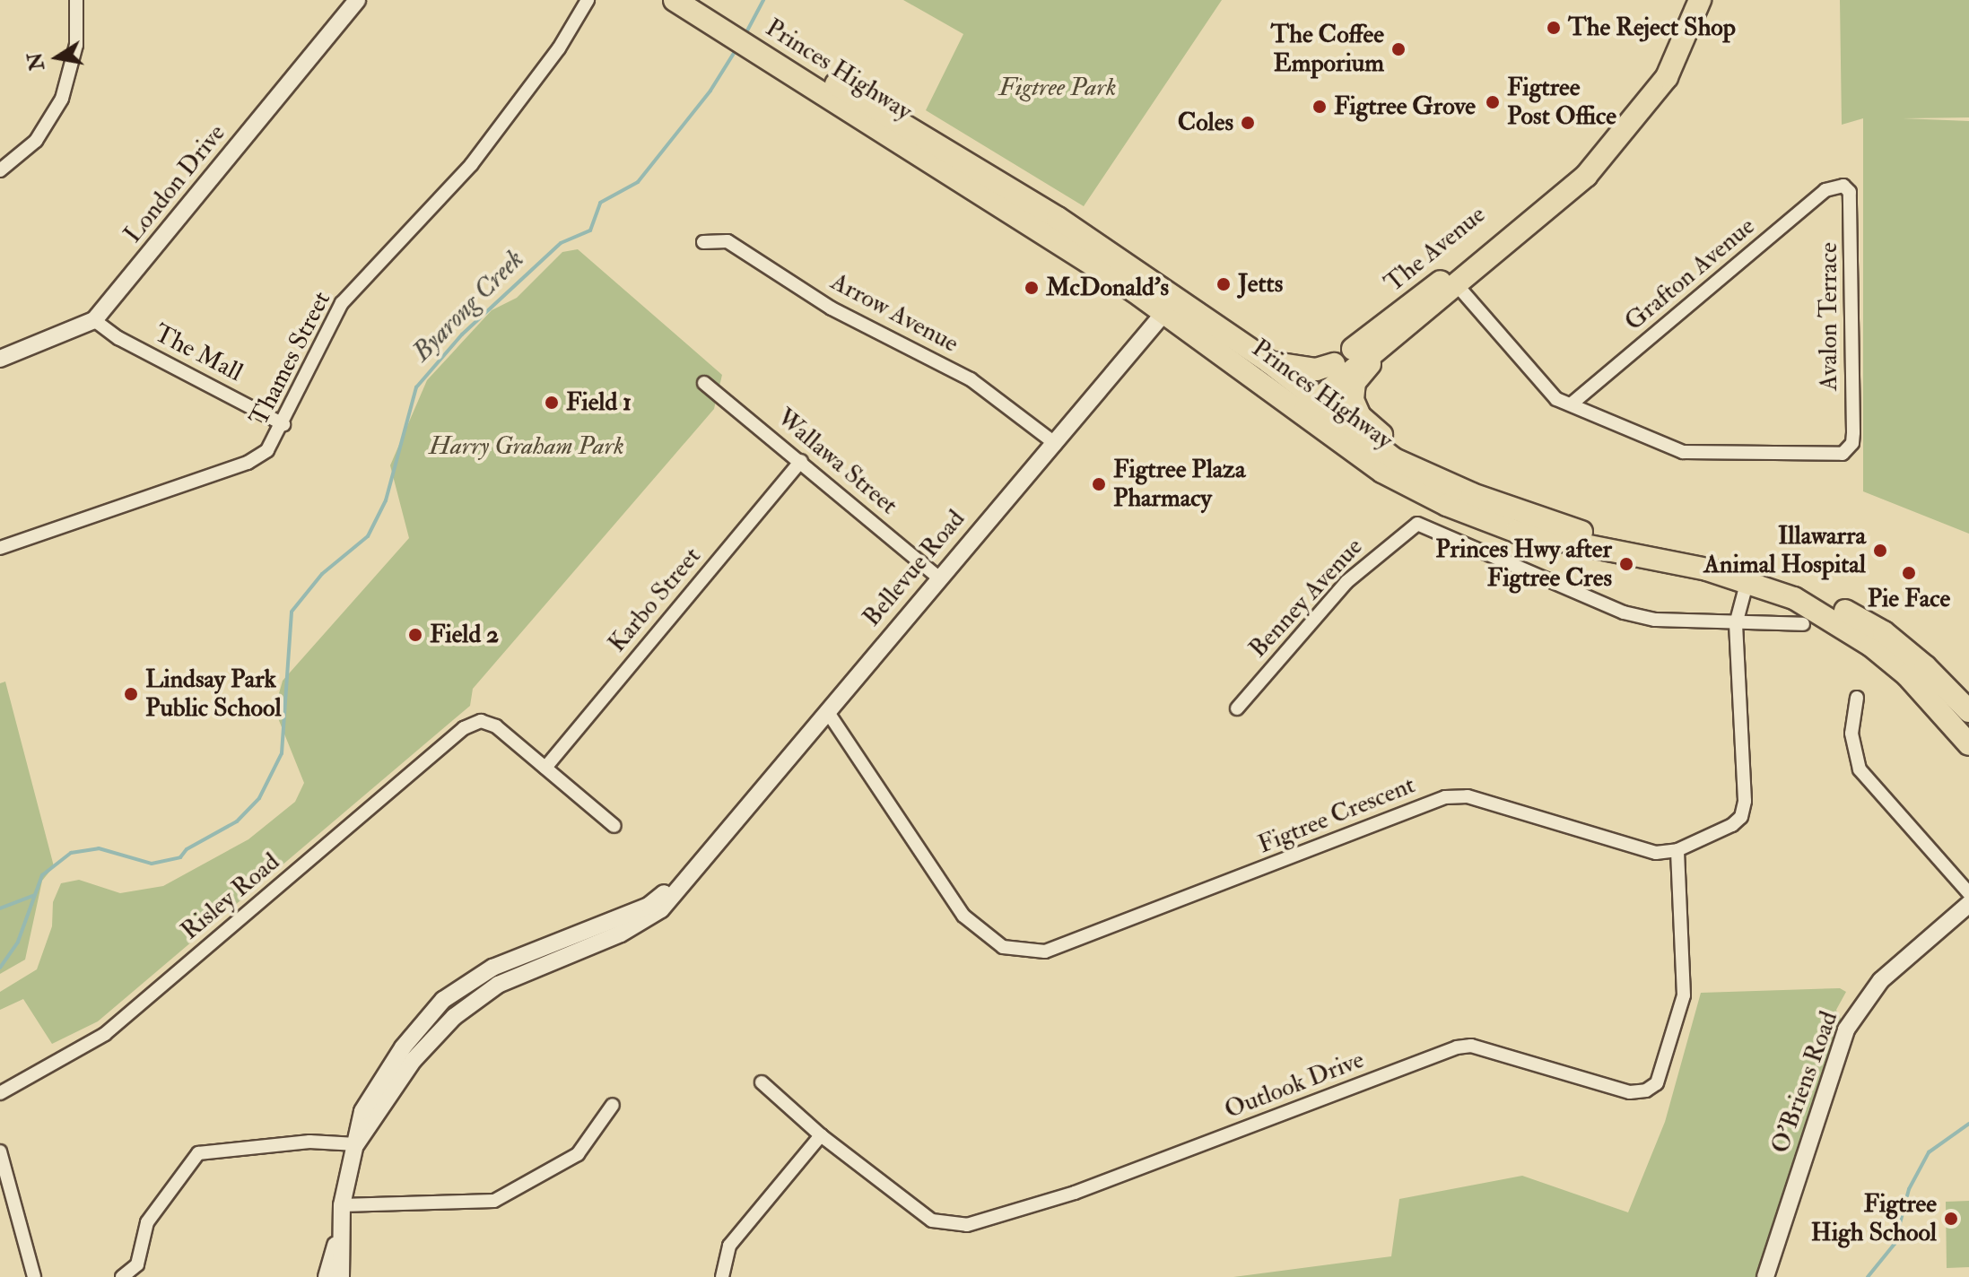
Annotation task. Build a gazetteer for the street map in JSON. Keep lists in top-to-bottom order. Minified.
{"streets":{"main road":["Princes Highway","The Avenue"],"street":["London Drive","Grafton Avenue","Arrow Avenue","Avalon Terrace","The Mall","Thames Street","Wallawa Street","Bellevue Road","Benney Avenue","Karbo Street","Figtree Crescent","Risley Road","O'Briens Road","Outlook Drive"]},"crossings":[["Princes Highway","The Avenue"],["Princes Highway","Bellevue Road"],["Princes Highway","Figtree Crescent"],["London Drive","The Mall"],["Grafton Avenue","Avalon Terrace"],["Arrow Avenue","Bellevue Road"],["The Mall","Thames Street"],["Wallawa Street","Bellevue Road"],["Wallawa Street","Karbo Street"],["Bellevue Road","Figtree Crescent"],["Benney Avenue","Figtree Crescent"],["Karbo Street","Risley Road"],["Figtree Crescent","Outlook Drive"]],"water":["Byarong Creek"],"parks":["Figtree Park","Harry Graham Park"],"places":["The Reject Shop","The Coffee Emporium","Figtree Post Office","Figtree Grove","Coles","Jetts","McDonald's","Field 1","Figtree Plaza Pharmacy","Illawarra Animal Hospital","Princes Hwy after Figtree Cres","Pie Face","Field 2","Lindsay Park Public School","Figtree High School"],"north":"left"}
